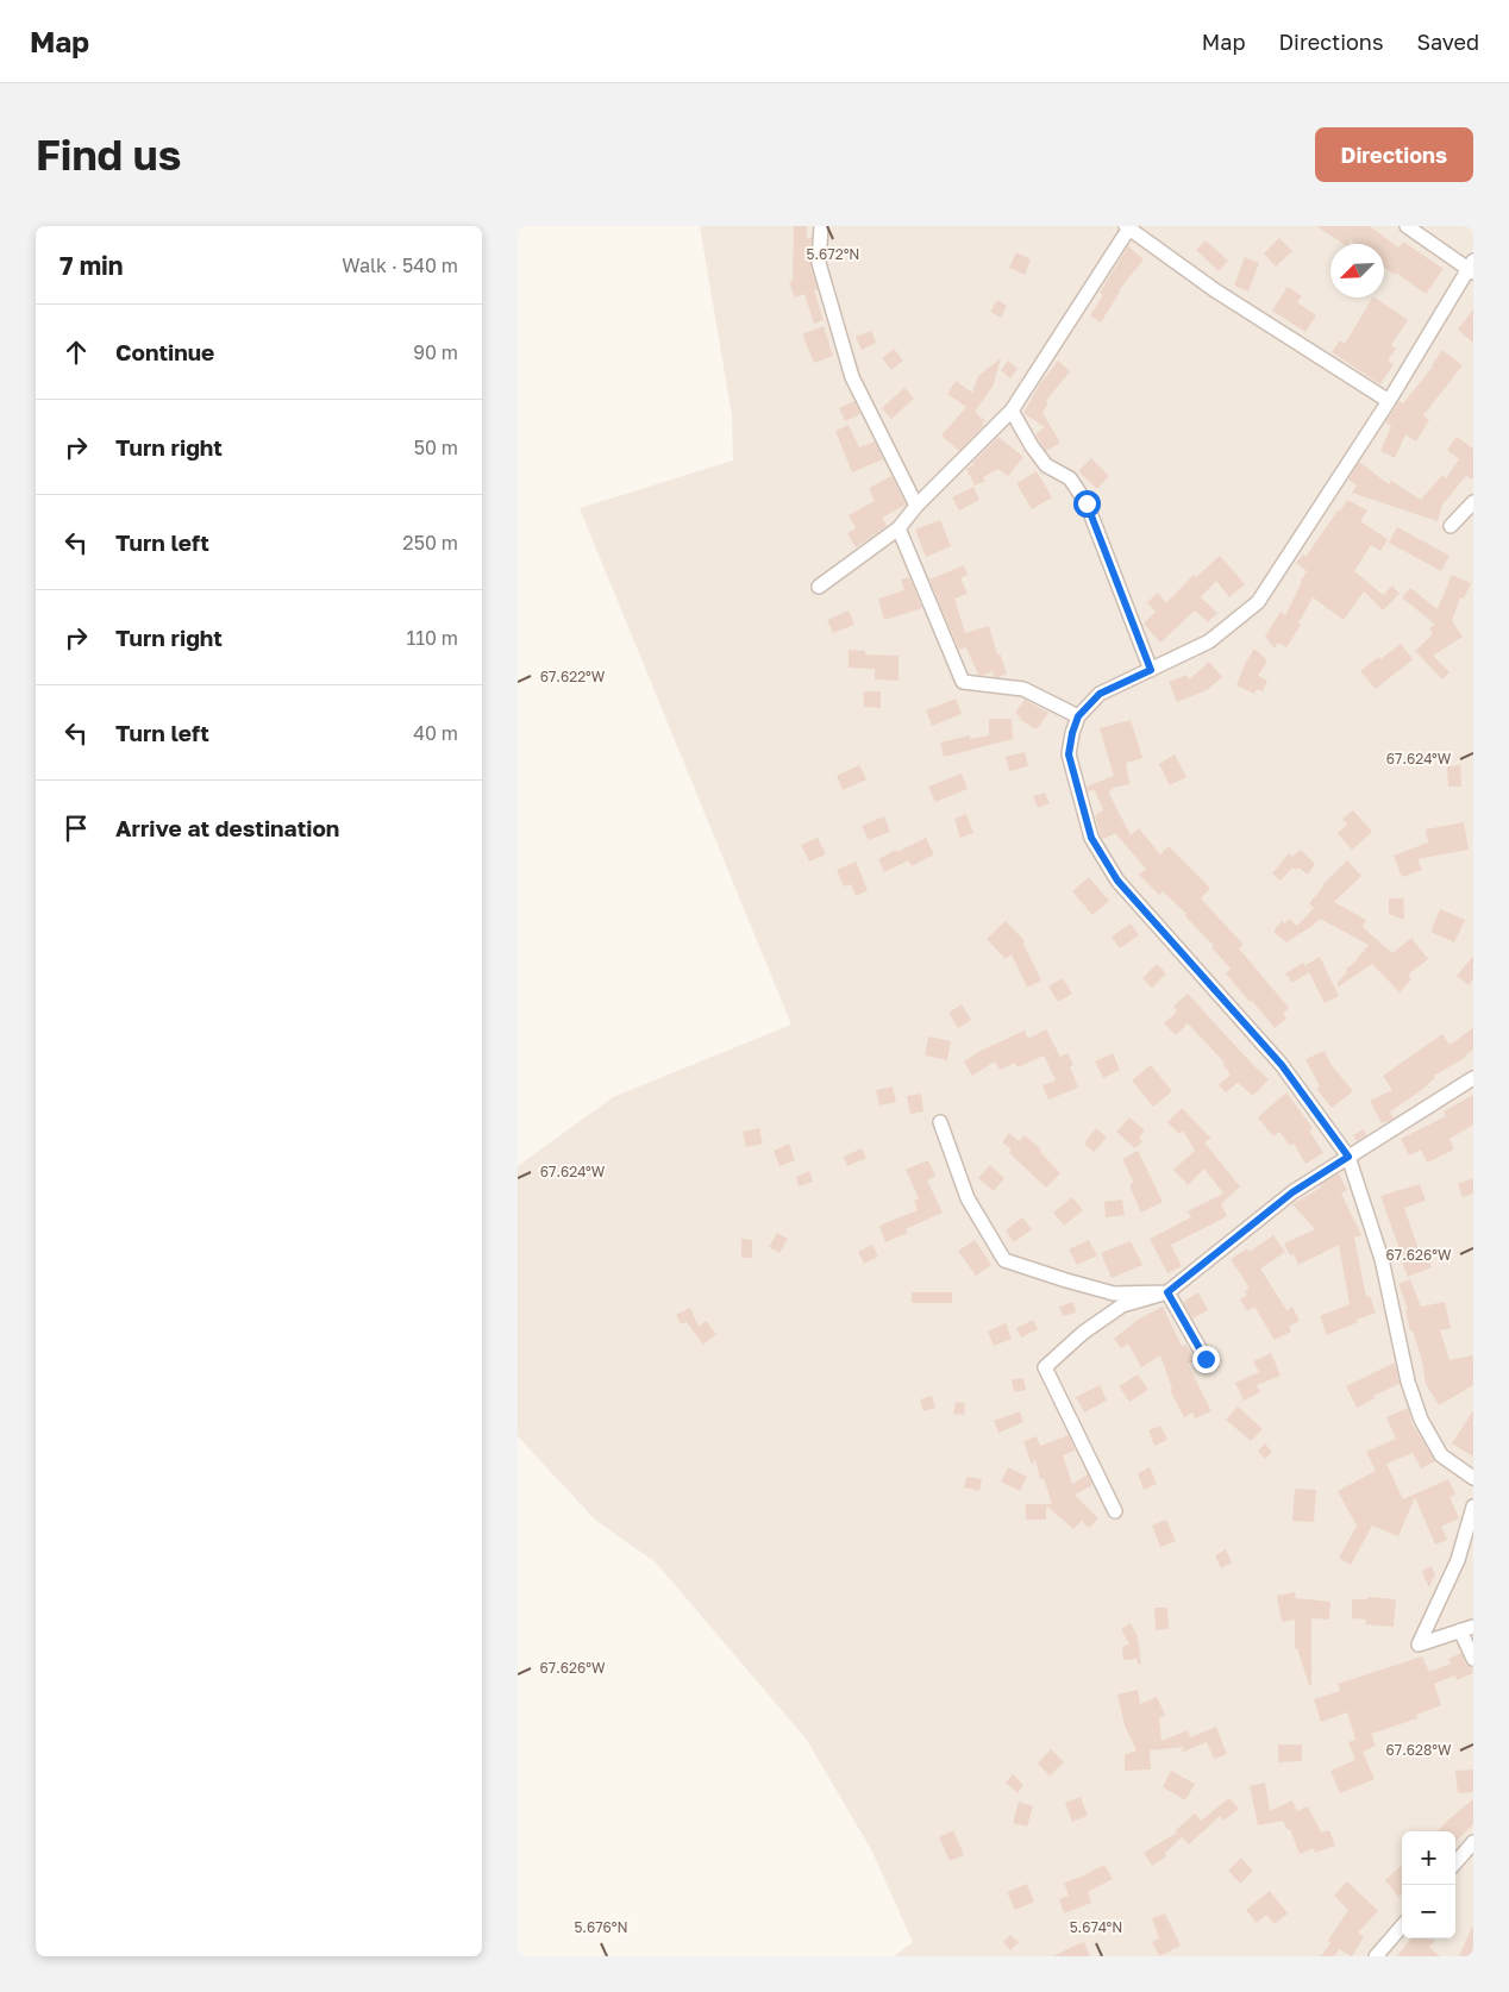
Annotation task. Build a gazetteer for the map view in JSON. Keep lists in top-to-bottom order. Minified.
{"north":"bottom left","page":{"header":"Map","nav":["Map","Directions","Saved"],"buttons":"Directions","title":"Find us","heading":["7 min","Walk · 540 m"],"list":[["Continue","90 m"],["Turn right","50 m"],["Turn left","250 m"],["Turn right","110 m"],["Turn left","40 m"],"Arrive at destination"],"map_buttons":["+","−"]},"coordinates":["5.672°N","67.622°W","67.624°W","67.626°W","67.628°W","5.676°N","5.674°N"]}
